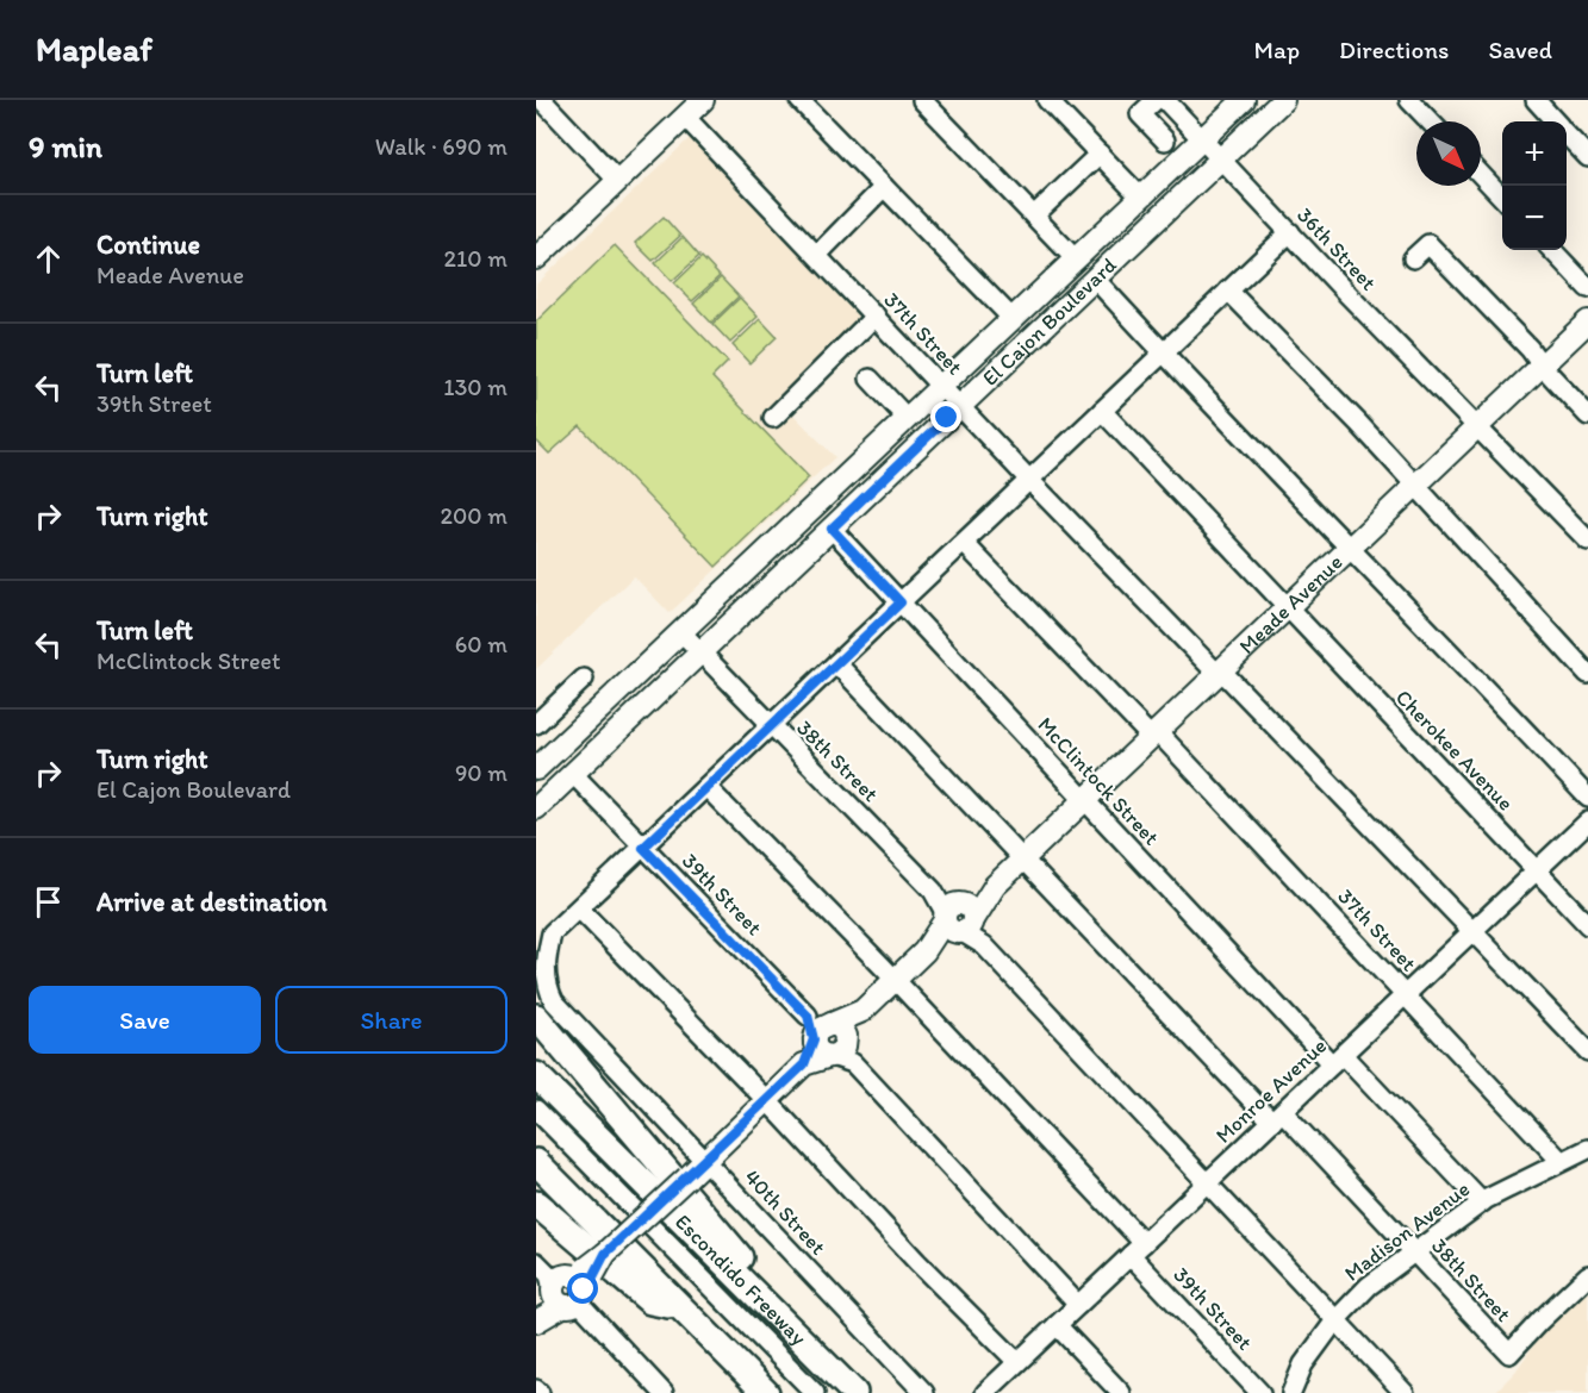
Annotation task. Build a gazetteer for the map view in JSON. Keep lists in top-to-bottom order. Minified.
{"streets":{"highway":["Escondido Freeway"],"main road":["El Cajon Boulevard","Meade Avenue"],"street":["36th Street","37th Street","Cherokee Avenue","38th Street","McClintock Street","39th Street","Monroe Avenue","40th Street","Madison Avenue"]},"crossings":[["36th Street","El Cajon Boulevard"],["36th Street","Meade Avenue"],["El Cajon Boulevard","37th Street"],["El Cajon Boulevard","38th Street"],["El Cajon Boulevard","McClintock Street"],["El Cajon Boulevard","39th Street"],["37th Street","Meade Avenue"],["37th Street","Monroe Avenue"],["37th Street","Madison Avenue"],["Meade Avenue","Cherokee Avenue"],["Meade Avenue","38th Street"],["Meade Avenue","McClintock Street"],["Meade Avenue","39th Street"],["Meade Avenue","40th Street"],["Cherokee Avenue","Monroe Avenue"],["38th Street","Monroe Avenue"],["38th Street","Madison Avenue"],["McClintock Street","Monroe Avenue"],["McClintock Street","Madison Avenue"],["39th Street","Monroe Avenue"]],"north":"bottom right","page":{"header":"Mapleaf","nav":["Map","Directions","Saved"],"heading":["9 min","Walk · 690 m"],"map_buttons":["+","−"],"list":[["Continue","Meade Avenue","210 m"],["Turn left","39th Street","130 m"],["Turn right","200 m"],["Turn left","McClintock Street","60 m"],["Turn right","El Cajon Boulevard","90 m"],"Arrive at destination"],"buttons":["Save","Share"]}}
